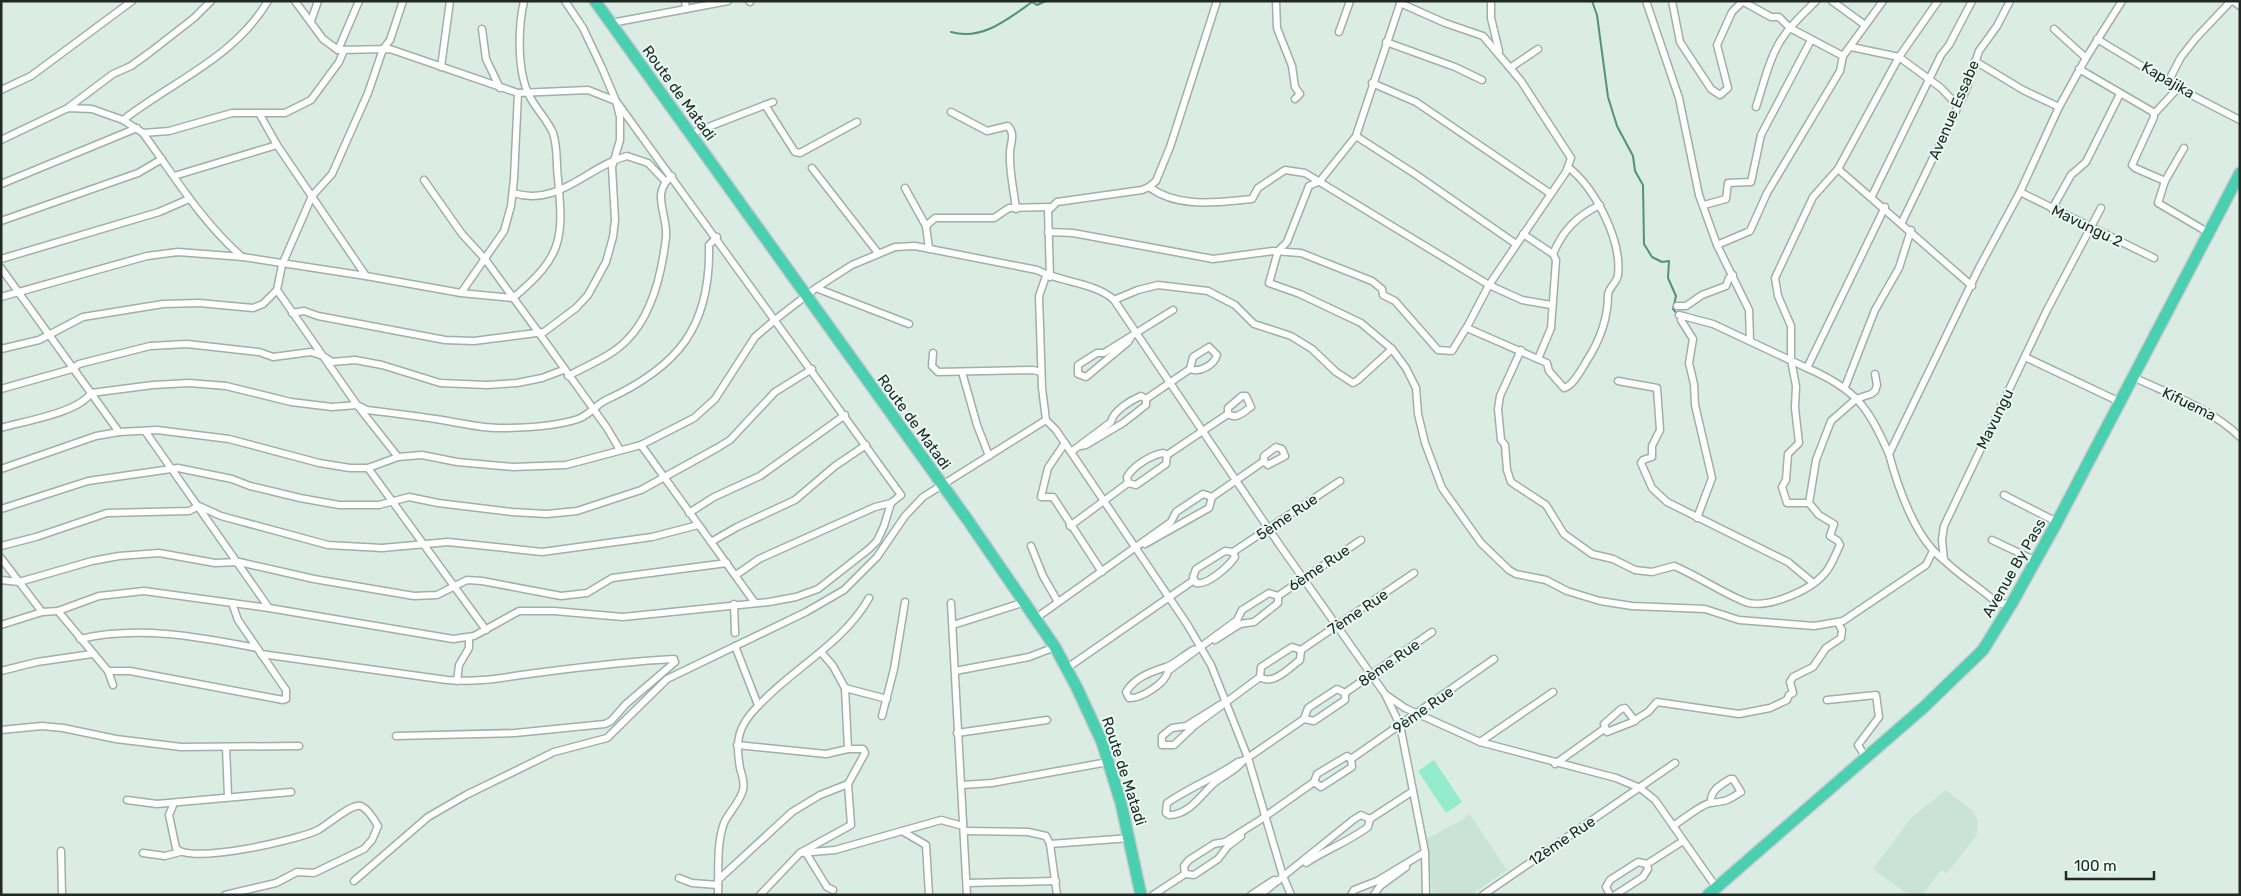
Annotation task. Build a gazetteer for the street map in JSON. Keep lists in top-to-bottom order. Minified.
{"streets":{"highway":["Route de Matadi","Avenue By Pass"],"street":["Kapajika","Avenue Essabe","Mavungu 2","Kifuema","Mavungu","5ème Rue","6ème Rue","7ème Rue","8ème Rue","9ème Rue","12ème Rue"]},"crossings":[["Mavungu 2","Mavungu"],["Kifuema","Avenue By Pass"]],"scale_bar":"100 m"}
